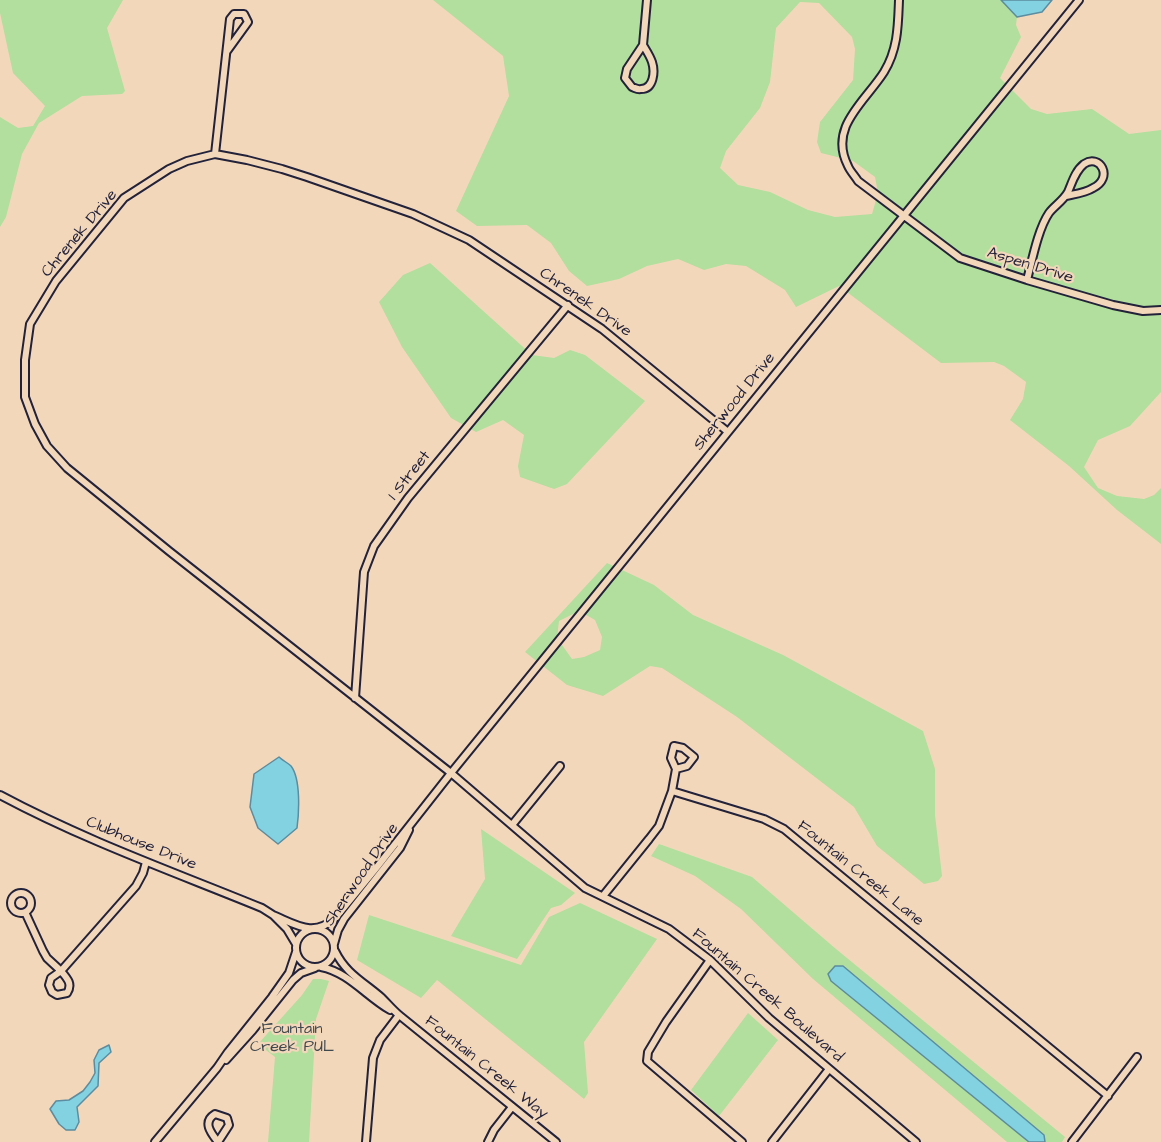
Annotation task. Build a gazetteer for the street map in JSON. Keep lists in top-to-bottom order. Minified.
{"streets":{"street":["Chrenek Drive","Aspen Drive","Sherwood Drive","1 Street","Clubhouse Drive","Fountain Creek Lane","Fountain Creek Boulevard","Fountain Creek Way"]},"crossings":[["Chrenek Drive","Sherwood Drive"],["Chrenek Drive","1 Street"],["Chrenek Drive","Fountain Creek Boulevard"],["Aspen Drive","Sherwood Drive"],["Sherwood Drive","Clubhouse Drive"],["Sherwood Drive","Fountain Creek Boulevard"],["Sherwood Drive","Fountain Creek Way"],["Clubhouse Drive","Fountain Creek Way"]],"parks":["Fountain Creek PUL"]}
